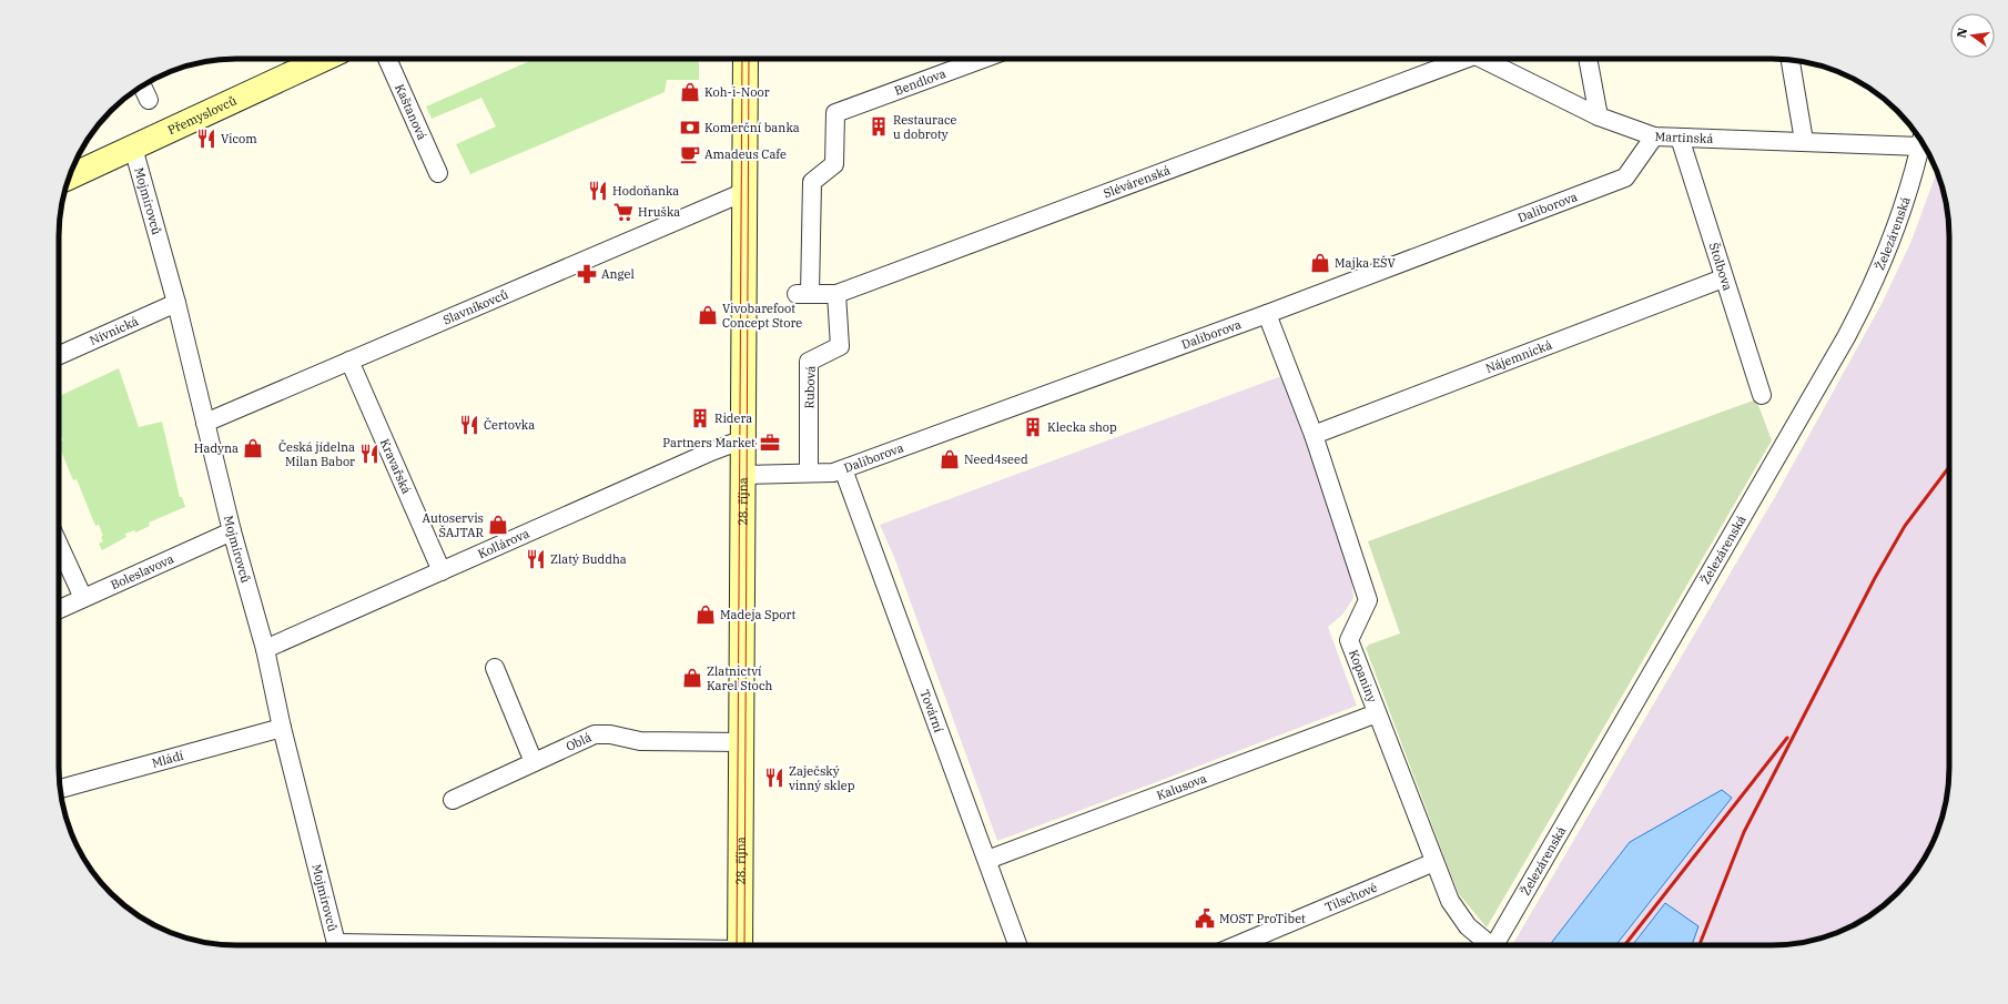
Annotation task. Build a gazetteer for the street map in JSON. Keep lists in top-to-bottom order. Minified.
{"streets":{"main road":["Přemyslovců","28. října"],"street":["Bendlova","Kaštanová","Martinská","Slévárenská","Mojmírovců","Daliborova","Železárenská","Štolbova","Slavníkovců","Nivnická","Nájemnická","Rubová","Kravařská","Kollárova","Boleslavova","Kopaniny","Tovární","Oblá","Mládí","Kalusova","Tilschové"]},"crossings":[["Bendlova","Slévárenská"],["Přemyslovců","Mojmírovců"],["Martinská","Daliborova"],["Martinská","Štolbova"],["Slévárenská","Rubová"],["Mojmírovců","Slavníkovců"],["Mojmírovců","Nivnická"],["Mojmírovců","Kollárova"],["Mojmírovců","Boleslavova"],["Mojmírovců","Mládí"],["Daliborova","Rubová"],["Daliborova","28. října"],["Daliborova","Kopaniny"],["Daliborova","Tovární"],["Štolbova","Nájemnická"],["Slavníkovců","Kravařská"],["Slavníkovců","28. října"],["Nájemnická","Kopaniny"],["Kravařská","Kollárova"],["28. října","Kollárova"],["28. října","Oblá"],["Kopaniny","Kalusova"],["Kopaniny","Tilschové"],["Tovární","Kalusova"]],"places":{"shop":["Koh-i-Noor","Majka EŠV","Vivobarefoot Concept Store","Hadyna","Need4seed","Autoservis ŠAJTAR","Madeja Sport","Zlatnictví Karel Stoch"],"building":["Restaurace u dobroty","Ridera","Klecka shop"],"bank":["Komerční banka"],"restaurant":["Vicom","Hodoňanka","Čertovka","Česká jídelna Milan Babor","Zlatý Buddha","Zaječský vinný sklep"],"cafe":["Amadeus Cafe"],"supermarket":["Hruška"],"pharmacy":["Angel"],"office":["Partners Market"],"public building":["MOST ProTibet"]},"north":"left"}
